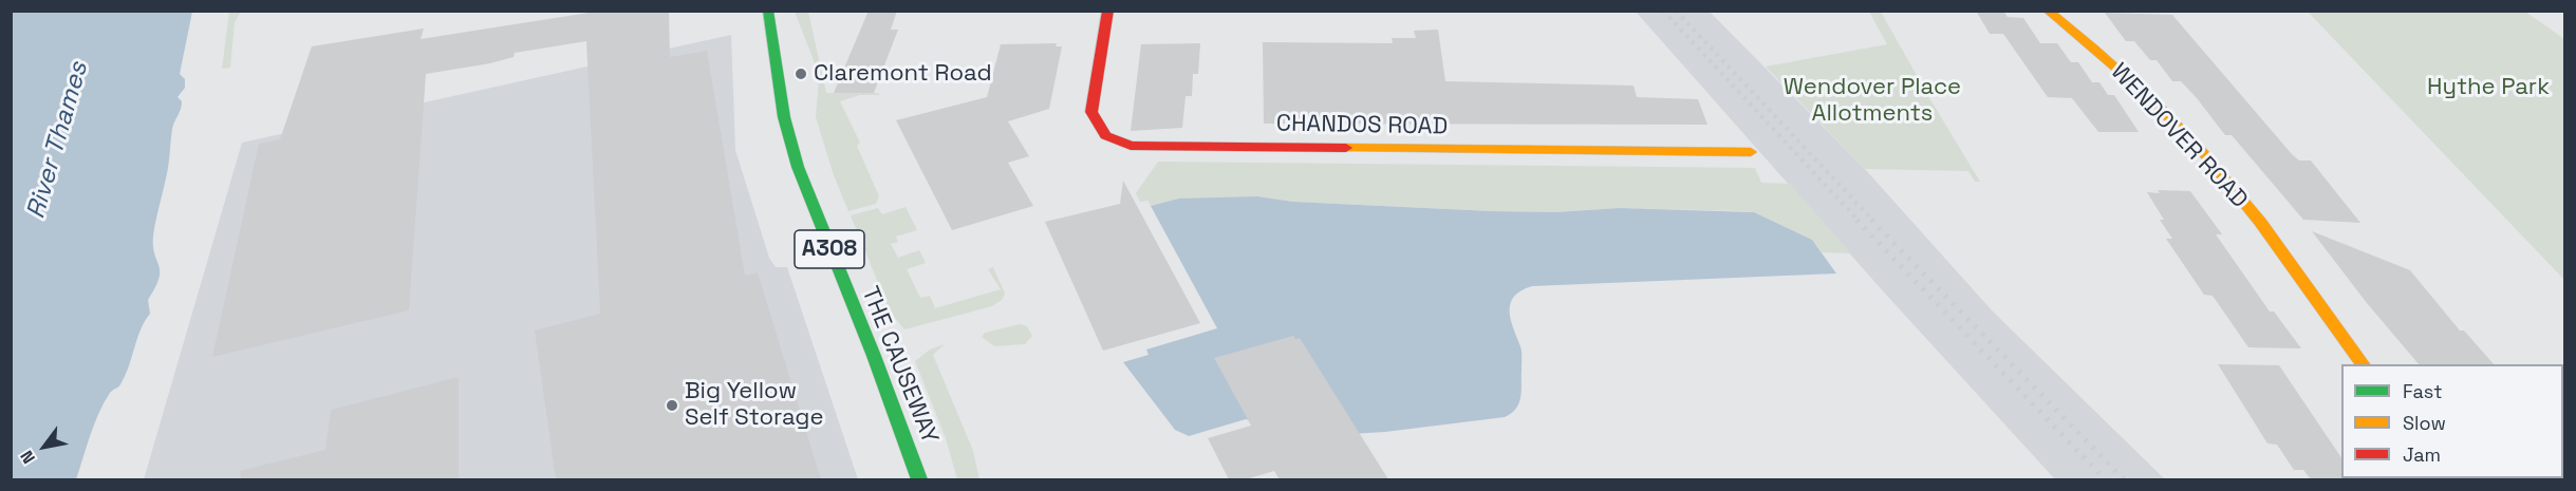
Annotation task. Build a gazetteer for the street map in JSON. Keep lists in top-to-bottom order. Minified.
{"streets":{"street":["CHANDOS ROAD","WENDOVER ROAD","A308","THE CAUSEWAY"]},"water":["River Thames"],"parks":["Wendover Place Allotments","Hythe Park"],"places":["Claremont Road","Big Yellow Self Storage"],"legend":["Fast","Slow","Jam"],"north":"bottom left"}
